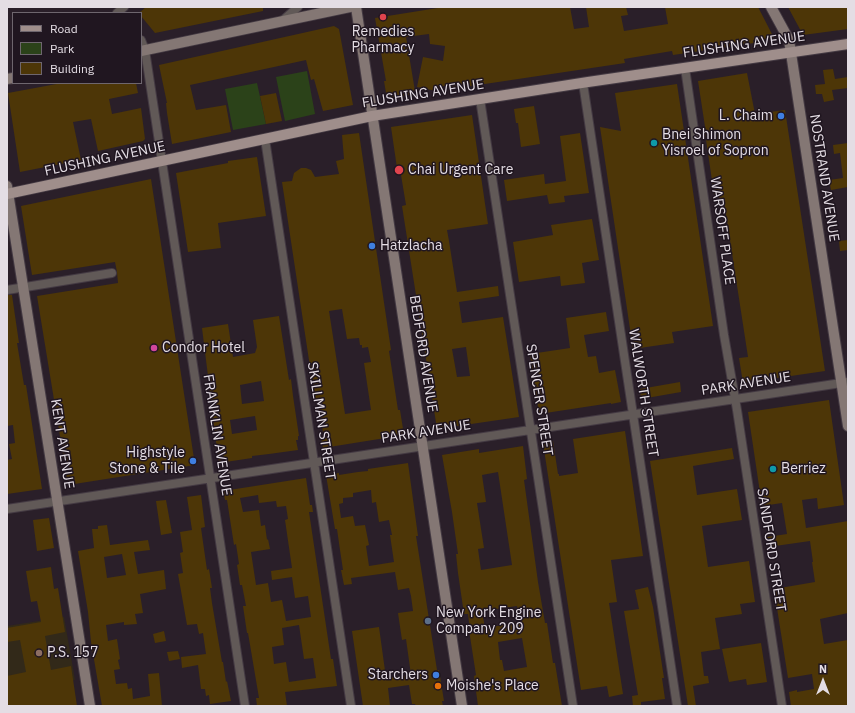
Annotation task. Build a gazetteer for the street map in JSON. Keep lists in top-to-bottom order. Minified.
{"streets":{"main road":["FLUSHING AVENUE","NOSTRAND AVENUE","BEDFORD AVENUE","KENT AVENUE"],"street":["WARSOFF PLACE","PARK AVENUE","WALWORTH STREET","SPENCER STREET","SKILLMAN STREET","FRANKLIN AVENUE","SANDFORD STREET"]},"crossings":[["FLUSHING AVENUE","NOSTRAND AVENUE"],["FLUSHING AVENUE","WARSOFF PLACE"],["FLUSHING AVENUE","BEDFORD AVENUE"],["FLUSHING AVENUE","WALWORTH STREET"],["FLUSHING AVENUE","SPENCER STREET"],["FLUSHING AVENUE","SKILLMAN STREET"],["FLUSHING AVENUE","FRANKLIN AVENUE"],["FLUSHING AVENUE","KENT AVENUE"],["NOSTRAND AVENUE","PARK AVENUE"],["WARSOFF PLACE","PARK AVENUE"],["WARSOFF PLACE","SANDFORD STREET"],["BEDFORD AVENUE","PARK AVENUE"],["PARK AVENUE","WALWORTH STREET"],["PARK AVENUE","SPENCER STREET"],["PARK AVENUE","SKILLMAN STREET"],["PARK AVENUE","FRANKLIN AVENUE"],["PARK AVENUE","KENT AVENUE"],["PARK AVENUE","SANDFORD STREET"]],"places":["Remedies Pharmacy","L. Chaim","Bnei Shimon Yisroel of Sopron","Chai Urgent Care","Hatzlacha","Condor Hotel","Highstyle Stone & Tile","Berriez","New York Engine Company 209","P.S. 157","Starchers","Moishe's Place"],"legend":["Road","Park","Building"],"north":"top"}
